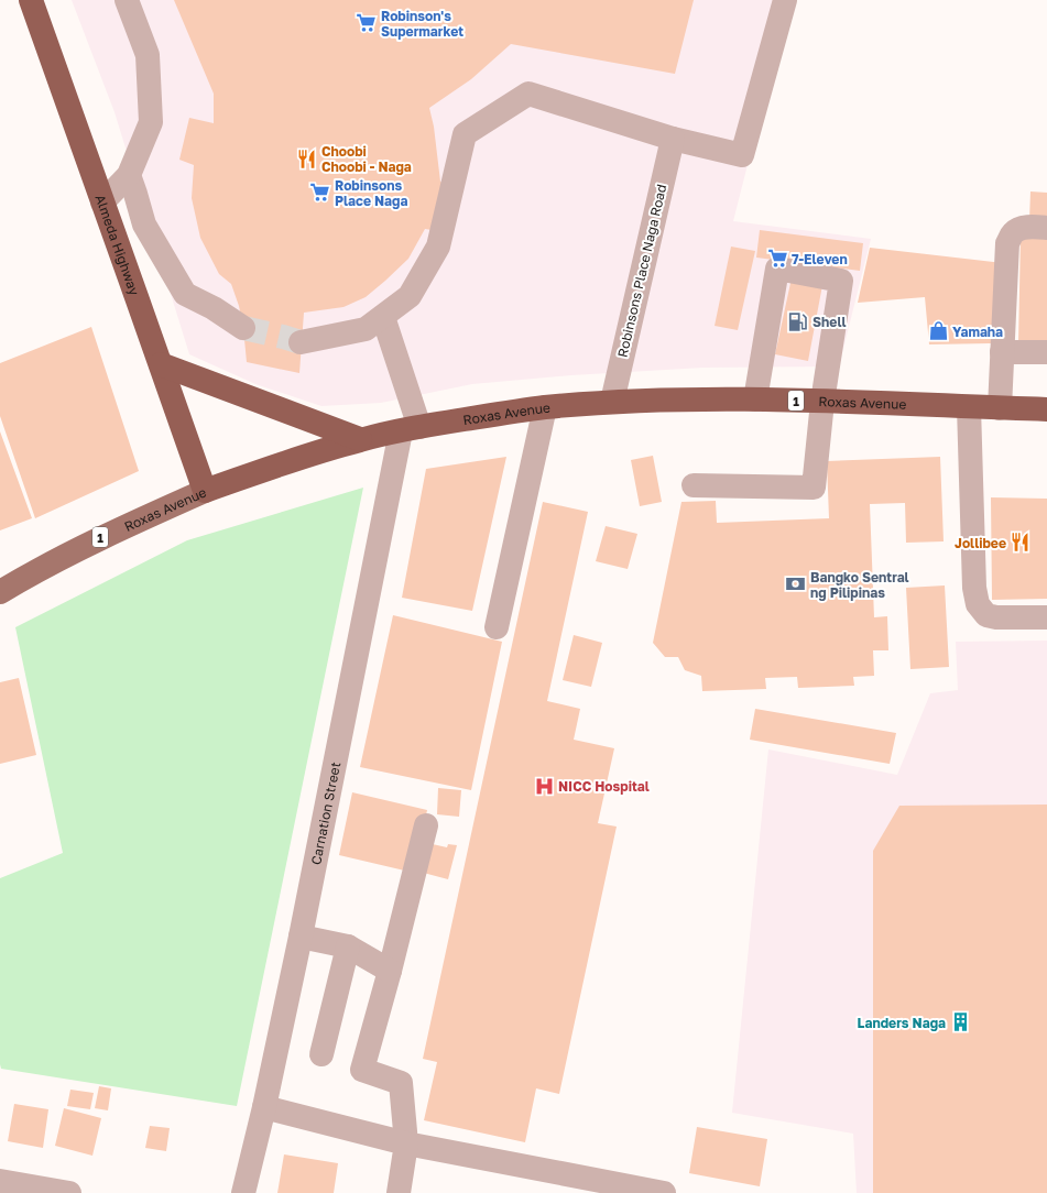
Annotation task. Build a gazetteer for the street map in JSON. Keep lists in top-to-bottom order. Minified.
{"streets":{"highway":["Almeda Highway","1","Roxas Avenue"],"street":["Robinsons Place Naga Road","Carnation Street"]},"crossings":[["Almeda Highway","Roxas Avenue"],["Robinsons Place Naga Road","Roxas Avenue"],["Roxas Avenue","Carnation Street"]],"places":{"supermarket":["Robinson's Supermarket","Robinsons Place Naga","7-Eleven"],"restaurant":["Choobi Choobi - Naga","Jollibee"],"fuel station":["Shell"],"shop":["Yamaha"],"bank":["Bangko Sentral ng Pilipinas"],"hospital":["NICC Hospital"],"building":["Landers Naga"]}}
